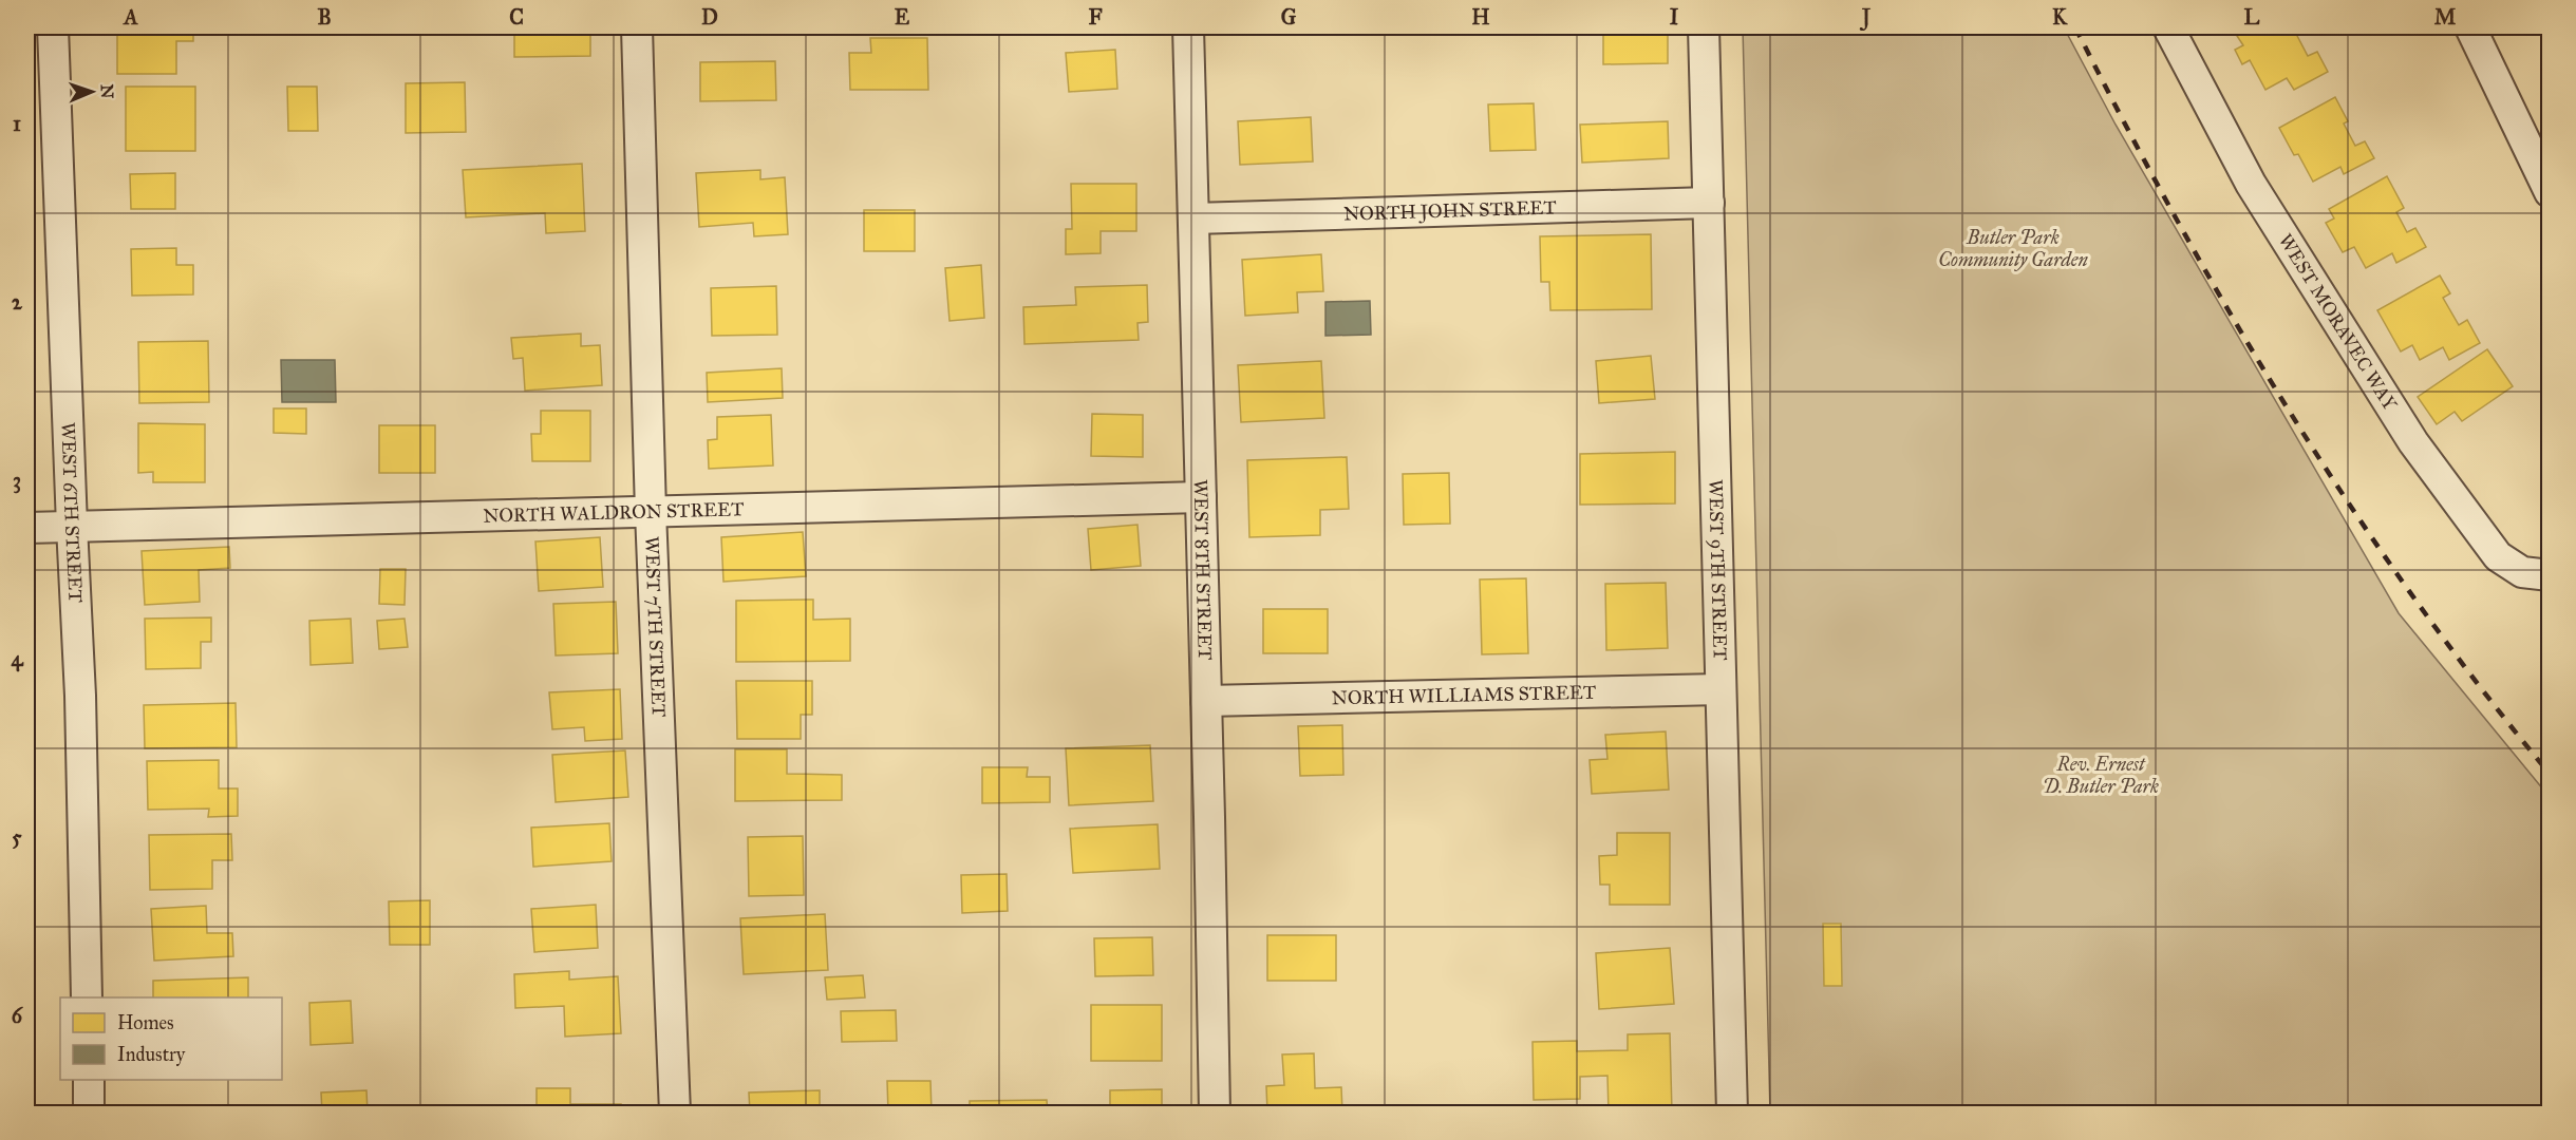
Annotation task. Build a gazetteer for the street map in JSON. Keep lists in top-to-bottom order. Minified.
{"streets":{"street":["NORTH JOHN STREET","WEST MORAVEC WAY","WEST 6TH STREET","NORTH WALDRON STREET","WEST 8TH STREET","WEST 9TH STREET","WEST 7TH STREET","NORTH WILLIAMS STREET"]},"crossings":[["NORTH JOHN STREET","WEST 8TH STREET"],["NORTH JOHN STREET","WEST 9TH STREET"],["WEST 6TH STREET","NORTH WALDRON STREET"],["NORTH WALDRON STREET","WEST 8TH STREET"],["NORTH WALDRON STREET","WEST 7TH STREET"],["WEST 8TH STREET","NORTH WILLIAMS STREET"],["WEST 9TH STREET","NORTH WILLIAMS STREET"]],"parks":["Butler Park Community Garden","Rev. Ernest D. Butler Park"],"legend":["Homes","Industry"],"north":"right","grid":{"columns":["A","B","C","D","E","F","G","H","I","J","K","L","M"],"rows":["1","2","3","4","5","6"]}}
